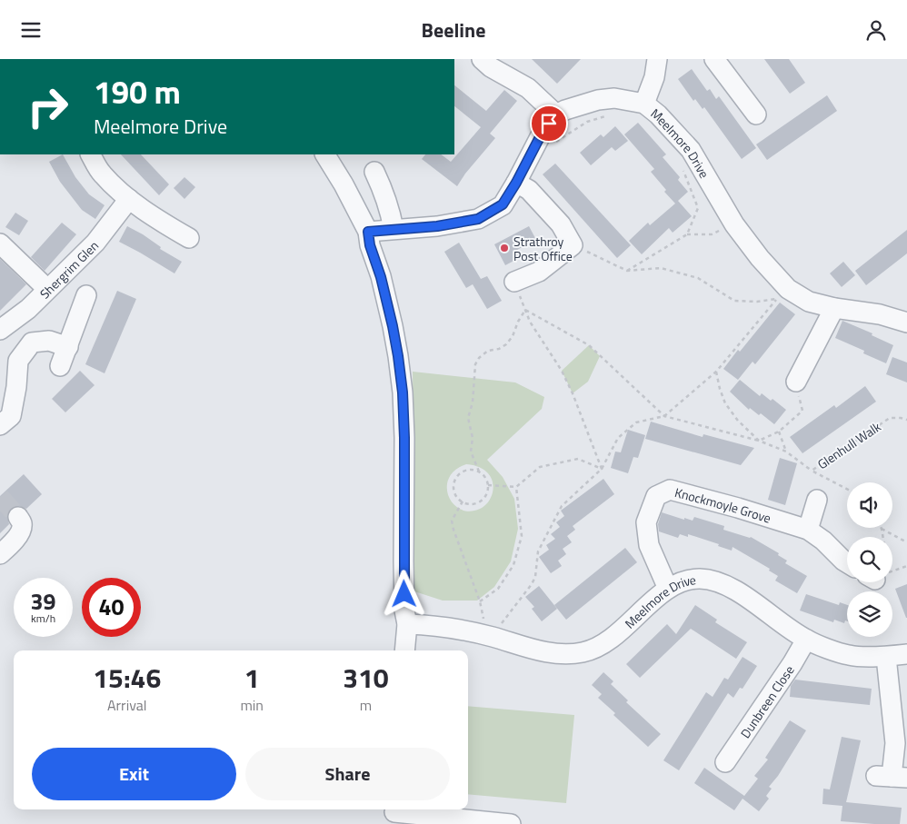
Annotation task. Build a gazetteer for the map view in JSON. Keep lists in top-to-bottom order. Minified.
{"streets":{"street":["Meelmore Drive","Shergrim Glen","Knockmoyle Grove","Dunbreen Close"],"path":["Glenhull Walk"]},"crossings":[["Meelmore Drive","Knockmoyle Grove"],["Meelmore Drive","Dunbreen Close"]],"places":["Strathroy Post Office"],"page":{"header":"Beeline","turn":["190 m","Meelmore Drive"],"speed":"39 km/h","limit":"40","eta":["15:46","Arrival","1","min","310","m"],"buttons":["Exit","Share"]}}
